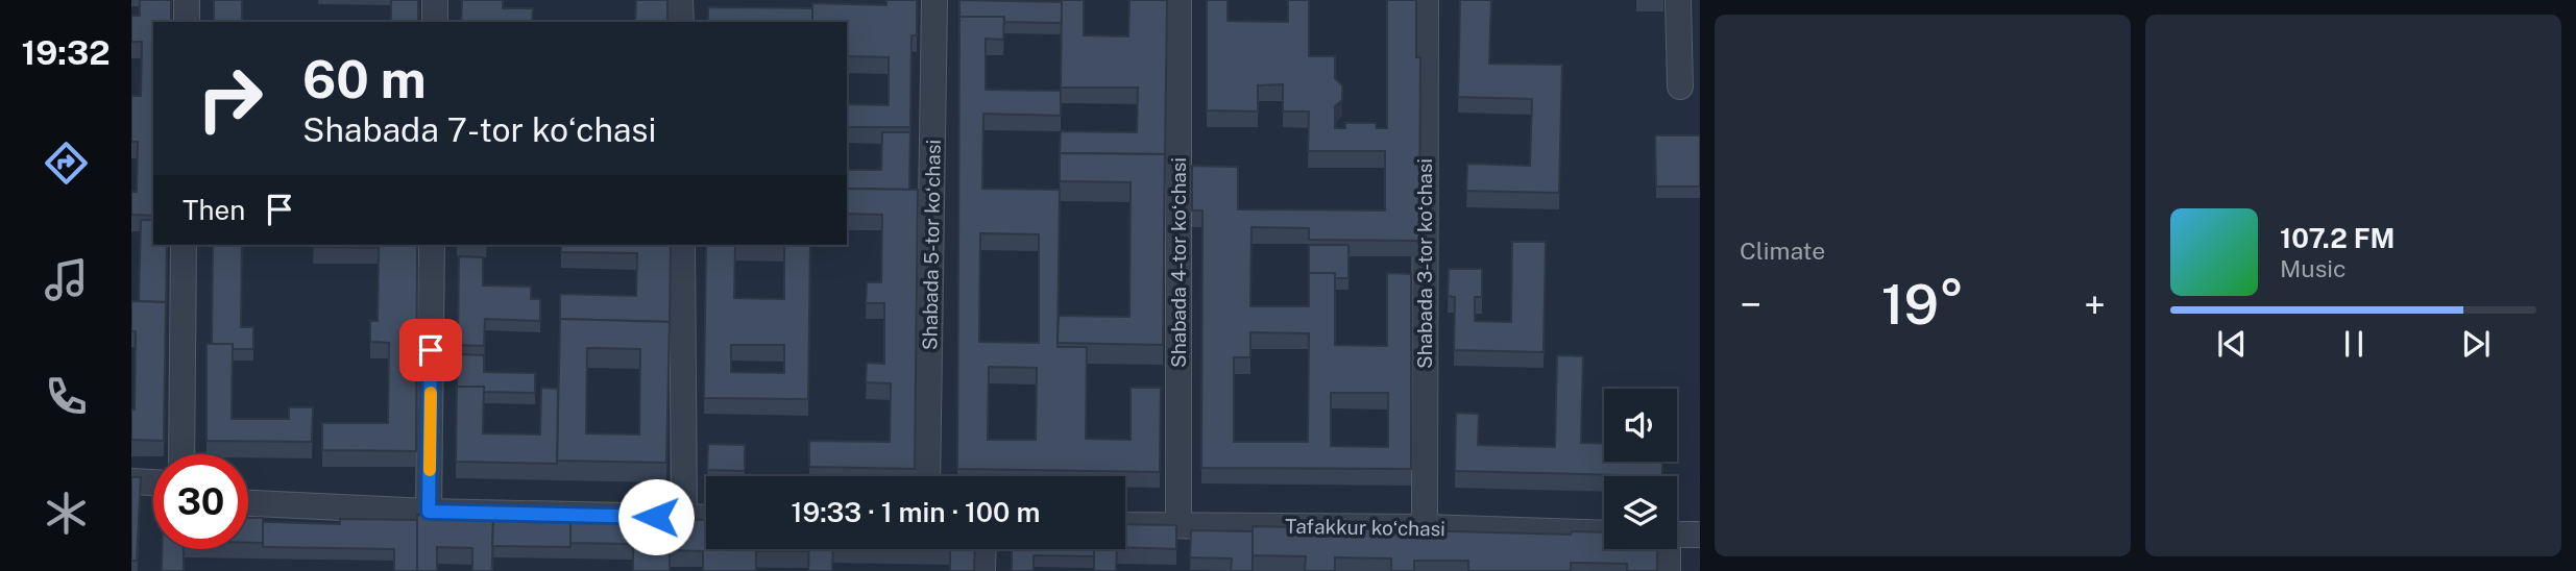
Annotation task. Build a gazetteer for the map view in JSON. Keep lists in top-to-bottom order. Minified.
{"streets":{"street":["Shabada 5-tor koʻchasi","Shabada 4-tor koʻchasi","Shabada 3-tor koʻchasi","Tafakkur koʻchasi"]},"crossings":[["Shabada 4-tor koʻchasi","Tafakkur koʻchasi"],["Shabada 3-tor koʻchasi","Tafakkur koʻchasi"]],"page":{"tabs":"19:32","tile":"Climate","turn":["60 m","Shabada 7-tor koʻchasi"],"then":"Then","song":["107.2 FM","Music"],"heat":["−","19°","+"],"limit":"30","trip":"19:33 · 1 min · 100 m"}}
